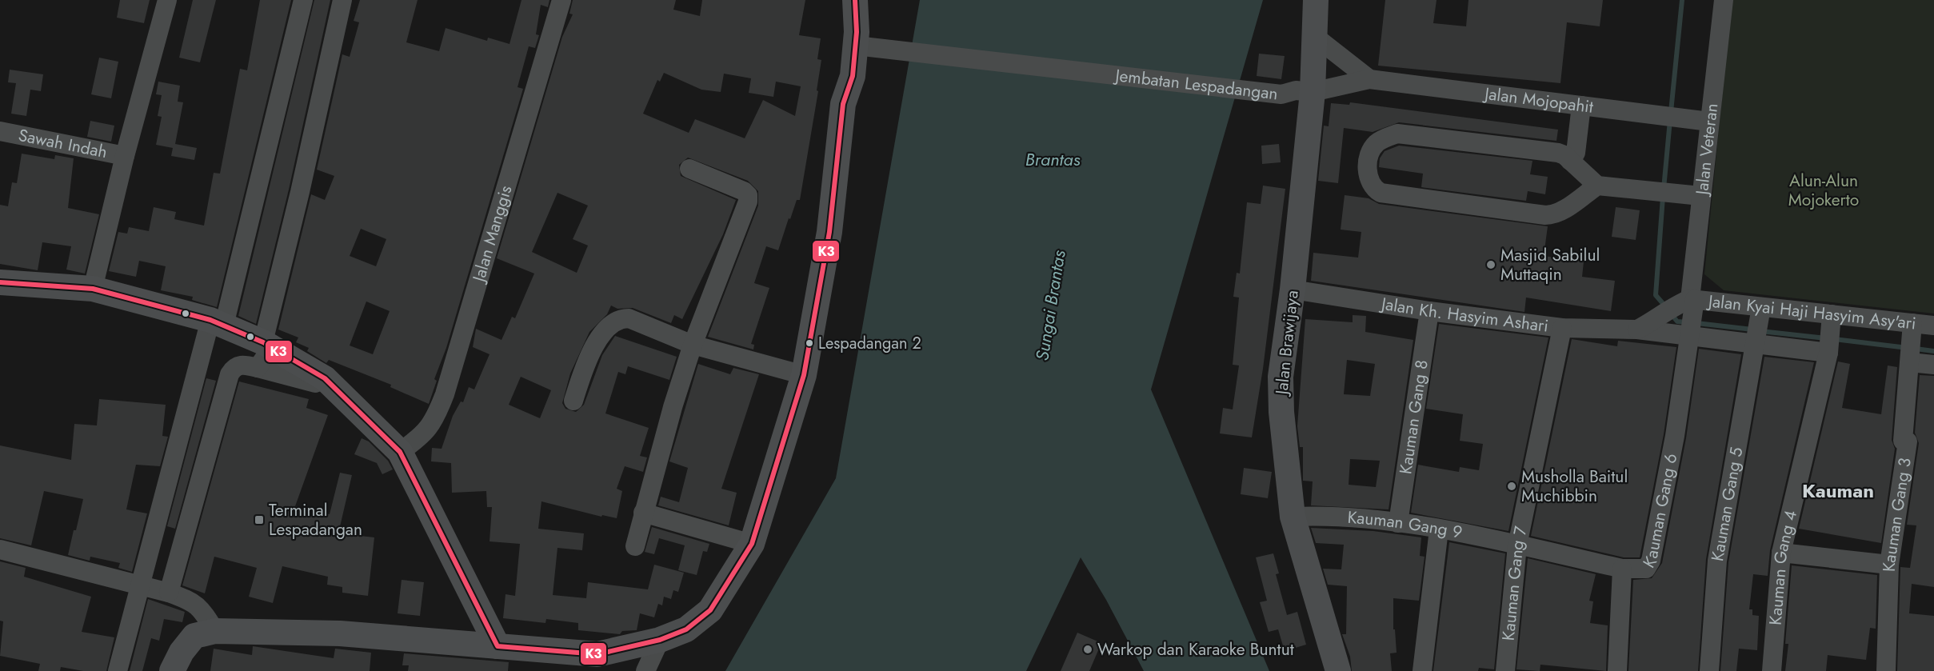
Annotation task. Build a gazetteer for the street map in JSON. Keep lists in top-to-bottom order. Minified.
{"streets":{"main road":["Jalan Brawijaya"],"street":["Jembatan Lespadangan","Jalan Mojopahit","Sawah Indah","Jalan Veteran","Jalan Manggis","Jalan Kyai Haji Hasyim Asy'ari","Jalan Kh. Hasyim Ashari","Kauman Gang 8","Kauman Gang 5","Kauman Gang 6","Kauman Gang 3","Kauman Gang 9","Kauman Gang 4","Kauman Gang 7"]},"crossings":[["Jembatan Lespadangan","Jalan Mojopahit"],["Jembatan Lespadangan","Jalan Brawijaya"],["Jalan Mojopahit","Jalan Veteran"],["Jalan Mojopahit","Jalan Brawijaya"],["Jalan Veteran","Jalan Kyai Haji Hasyim Asy'ari"],["Jalan Veteran","Jalan Kh. Hasyim Ashari"],["Jalan Veteran","Kauman Gang 6"],["Jalan Kyai Haji Hasyim Asy'ari","Jalan Kh. Hasyim Ashari"],["Jalan Kyai Haji Hasyim Asy'ari","Kauman Gang 5"],["Jalan Kyai Haji Hasyim Asy'ari","Kauman Gang 6"],["Jalan Kyai Haji Hasyim Asy'ari","Kauman Gang 4"],["Jalan Kh. Hasyim Ashari","Jalan Brawijaya"],["Jalan Kh. Hasyim Ashari","Kauman Gang 8"],["Jalan Kh. Hasyim Ashari","Kauman Gang 6"],["Jalan Kh. Hasyim Ashari","Kauman Gang 7"],["Jalan Brawijaya","Kauman Gang 9"],["Kauman Gang 8","Kauman Gang 9"],["Kauman Gang 6","Kauman Gang 9"],["Kauman Gang 9","Kauman Gang 7"]],"districts":["Kauman"],"water":["Brantas","Sungai Brantas"],"parks":["Alun-Alun Mojokerto"],"places":{"other":["Masjid Sabilul Muttaqin","Lespadangan 2","Musholla Baitul Muchibbin","Warkop dan Karaoke Buntut"],"transit":["Terminal Lespadangan"]},"lines":["transit line K3"]}
